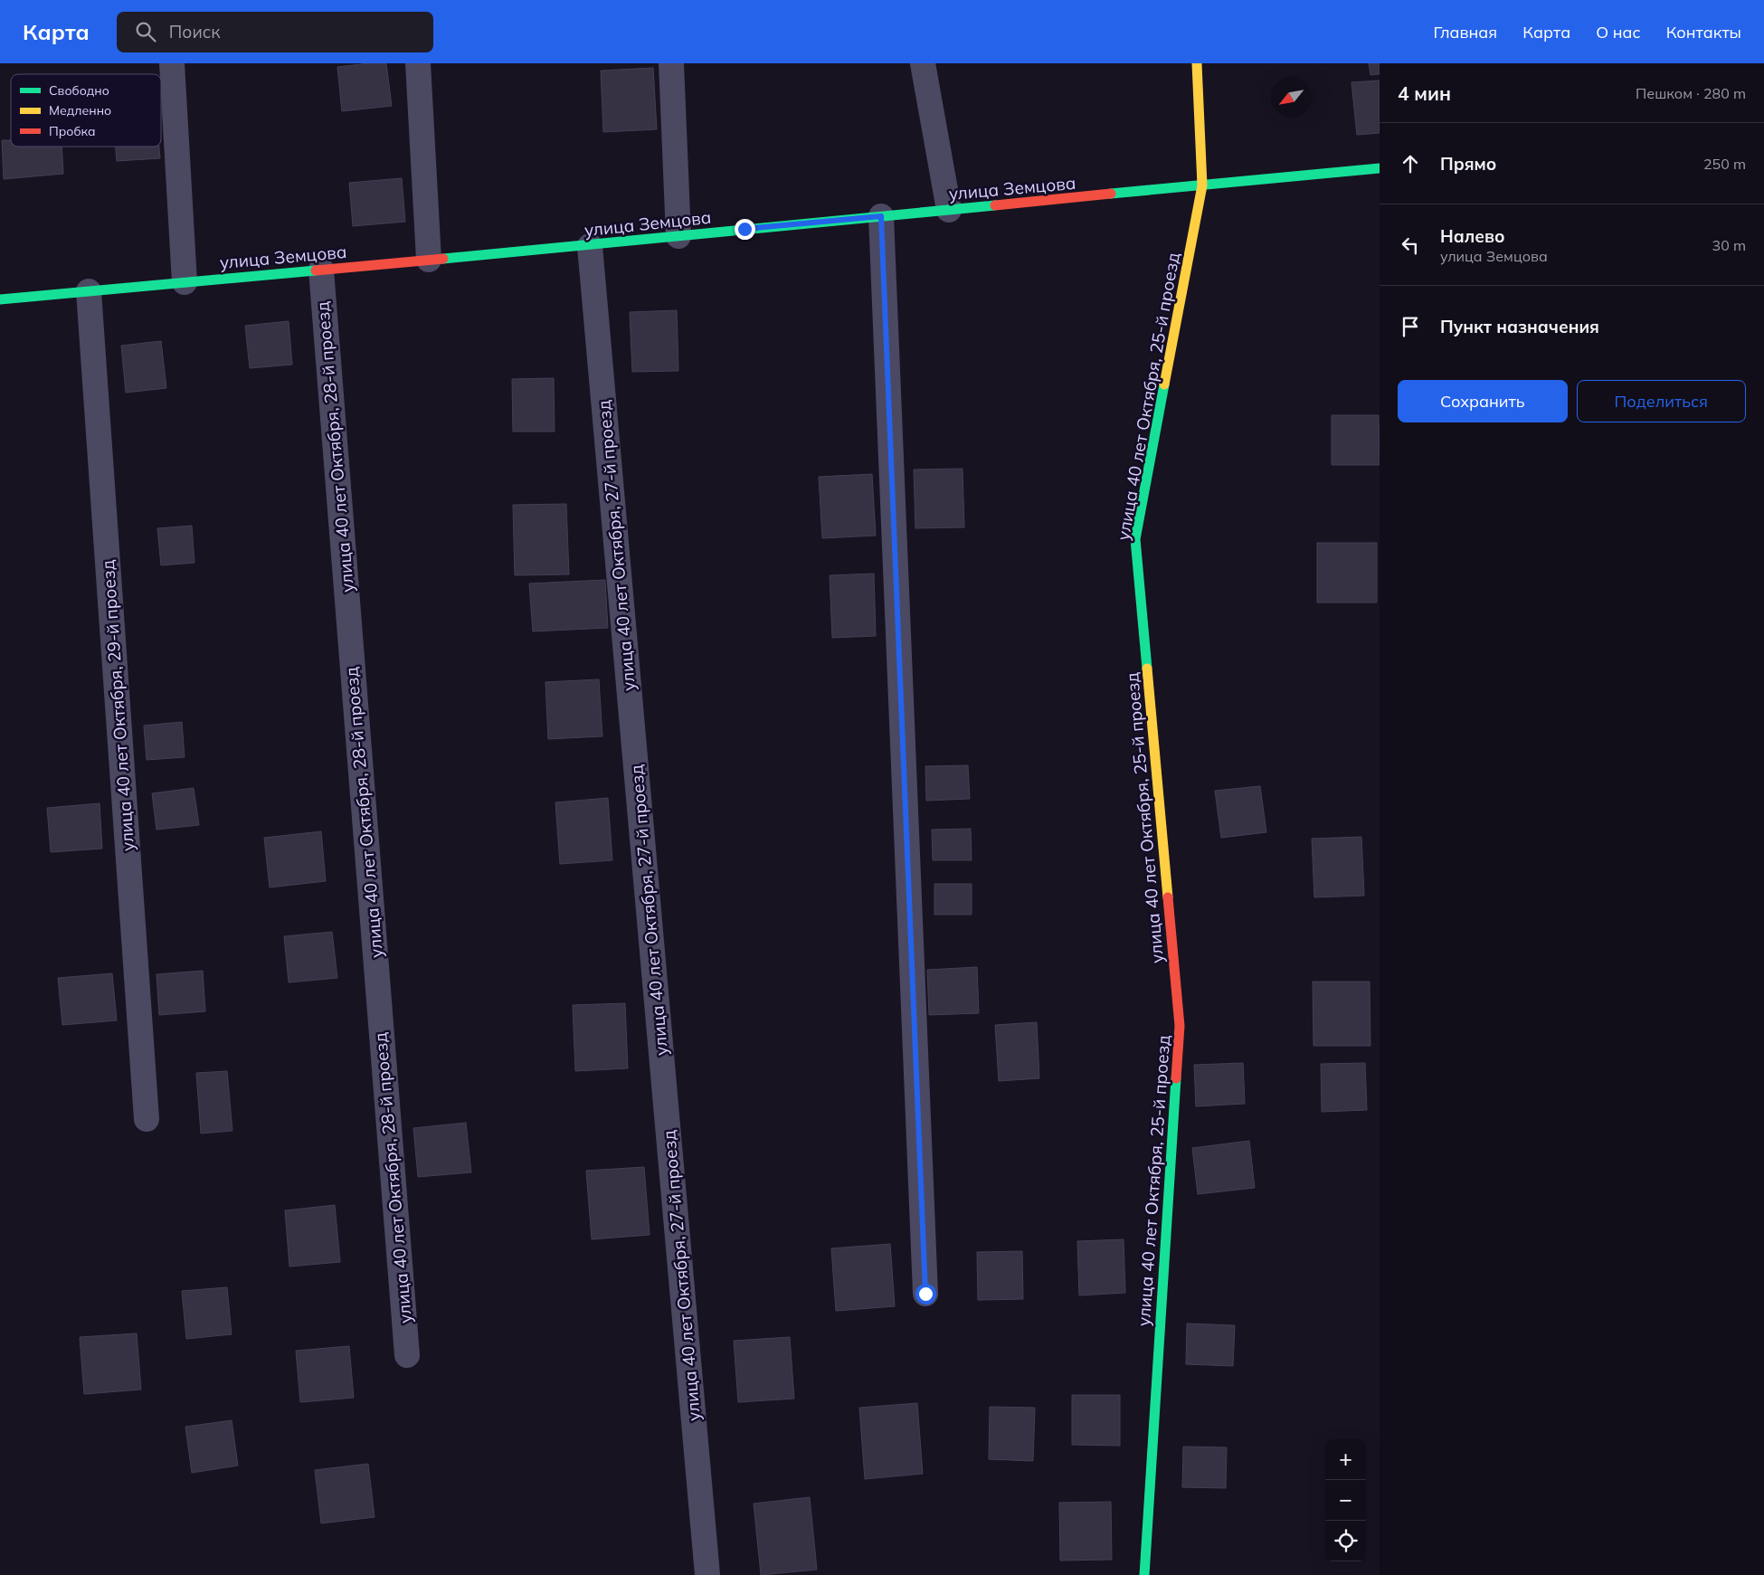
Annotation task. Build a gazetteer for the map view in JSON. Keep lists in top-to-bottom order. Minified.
{"streets":{"street":["улица Земцова","улица 40 лет Октября, 25-й проезд","улица 40 лет Октября, 28-й проезд","улица 40 лет Октября, 27-й проезд","улица 40 лет Октября, 29-й проезд"]},"crossings":[["улица Земцова","улица 40 лет Октября, 25-й проезд"],["улица Земцова","улица 40 лет Октября, 28-й проезд"],["улица Земцова","улица 40 лет Октября, 27-й проезд"],["улица Земцова","улица 40 лет Октября, 29-й проезд"]],"legend":["Свободно","Медленно","Пробка"],"north":"bottom left","page":{"header":"Карта","search":"Поиск","nav":["Главная","Карта","О нас","Контакты"],"heading":["4 мин","Пешком · 280 m"],"list":[["Прямо","250 m"],["Налево","улица Земцова","30 m"],"Пункт назначения"],"buttons":["Сохранить","Поделиться"],"map_buttons":["+","−"]}}
